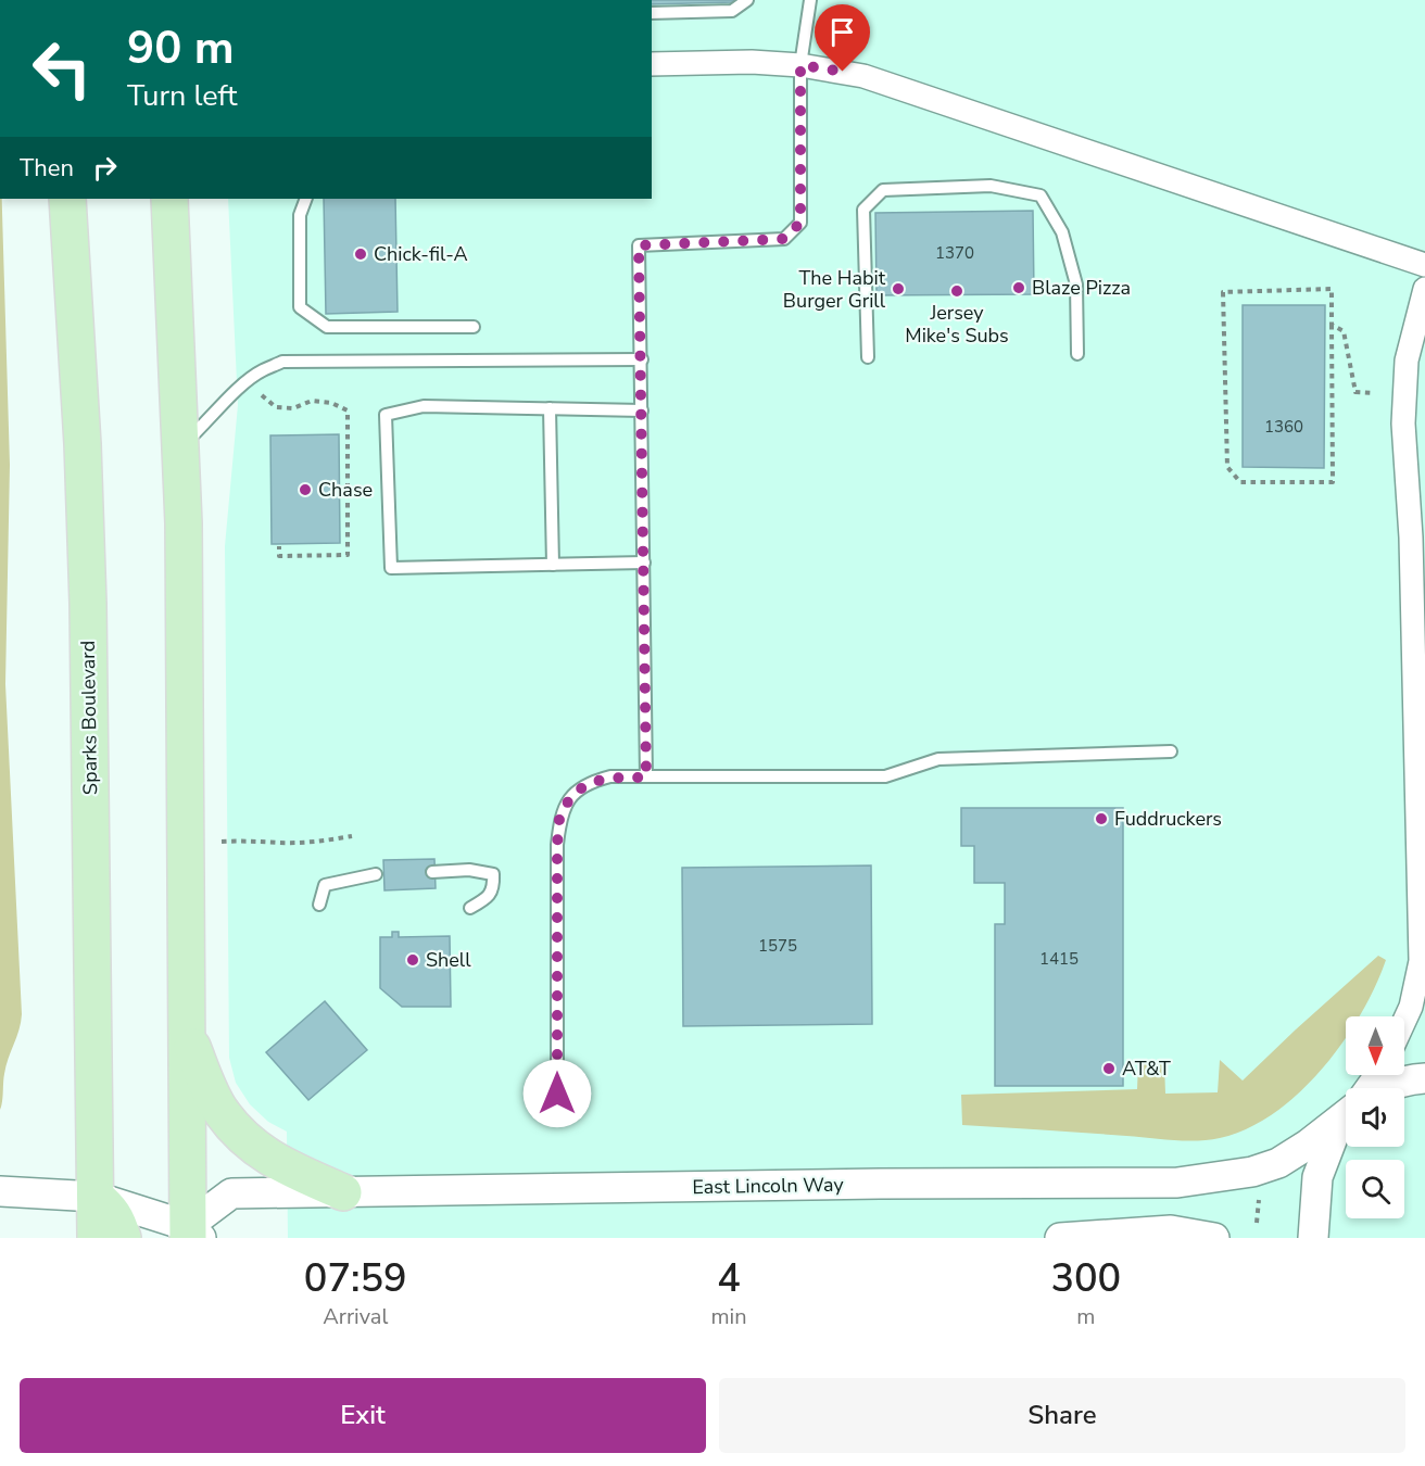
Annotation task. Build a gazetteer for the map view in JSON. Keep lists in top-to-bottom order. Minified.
{"streets":{"main road":["Sparks Boulevard"],"street":["East Lincoln Way"]},"places":["Chick-fil-A","Blaze Pizza","The Habit Burger Grill","Jersey Mike's Subs","Chase","Fuddruckers","Shell","AT&T"],"house_numbers":["1370","1360","1575","1415"],"north":"bottom","page":{"turn":["90 m","Turn left"],"then":"Then","eta":["07:59","Arrival","4","min","300","m"],"buttons":["Exit","Share"]}}
